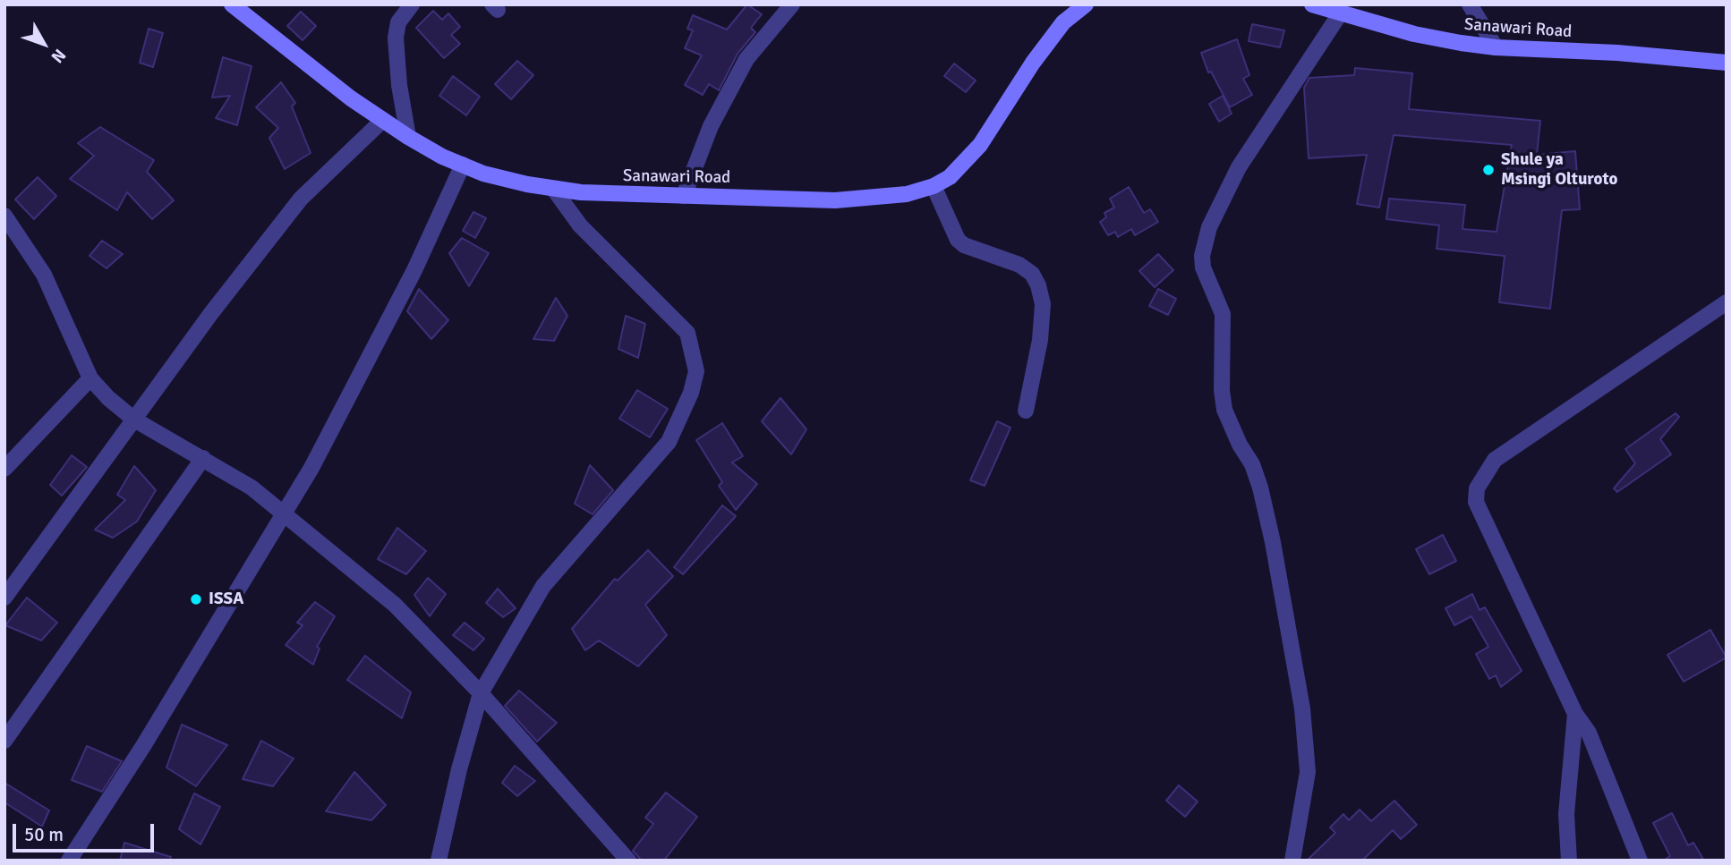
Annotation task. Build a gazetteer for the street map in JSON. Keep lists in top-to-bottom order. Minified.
{"streets":{"street":["Sanawari Road"]},"places":["Shule ya Msingi Olturoto","ISSA"],"scale_bar":"50 m","north":"bottom right"}
